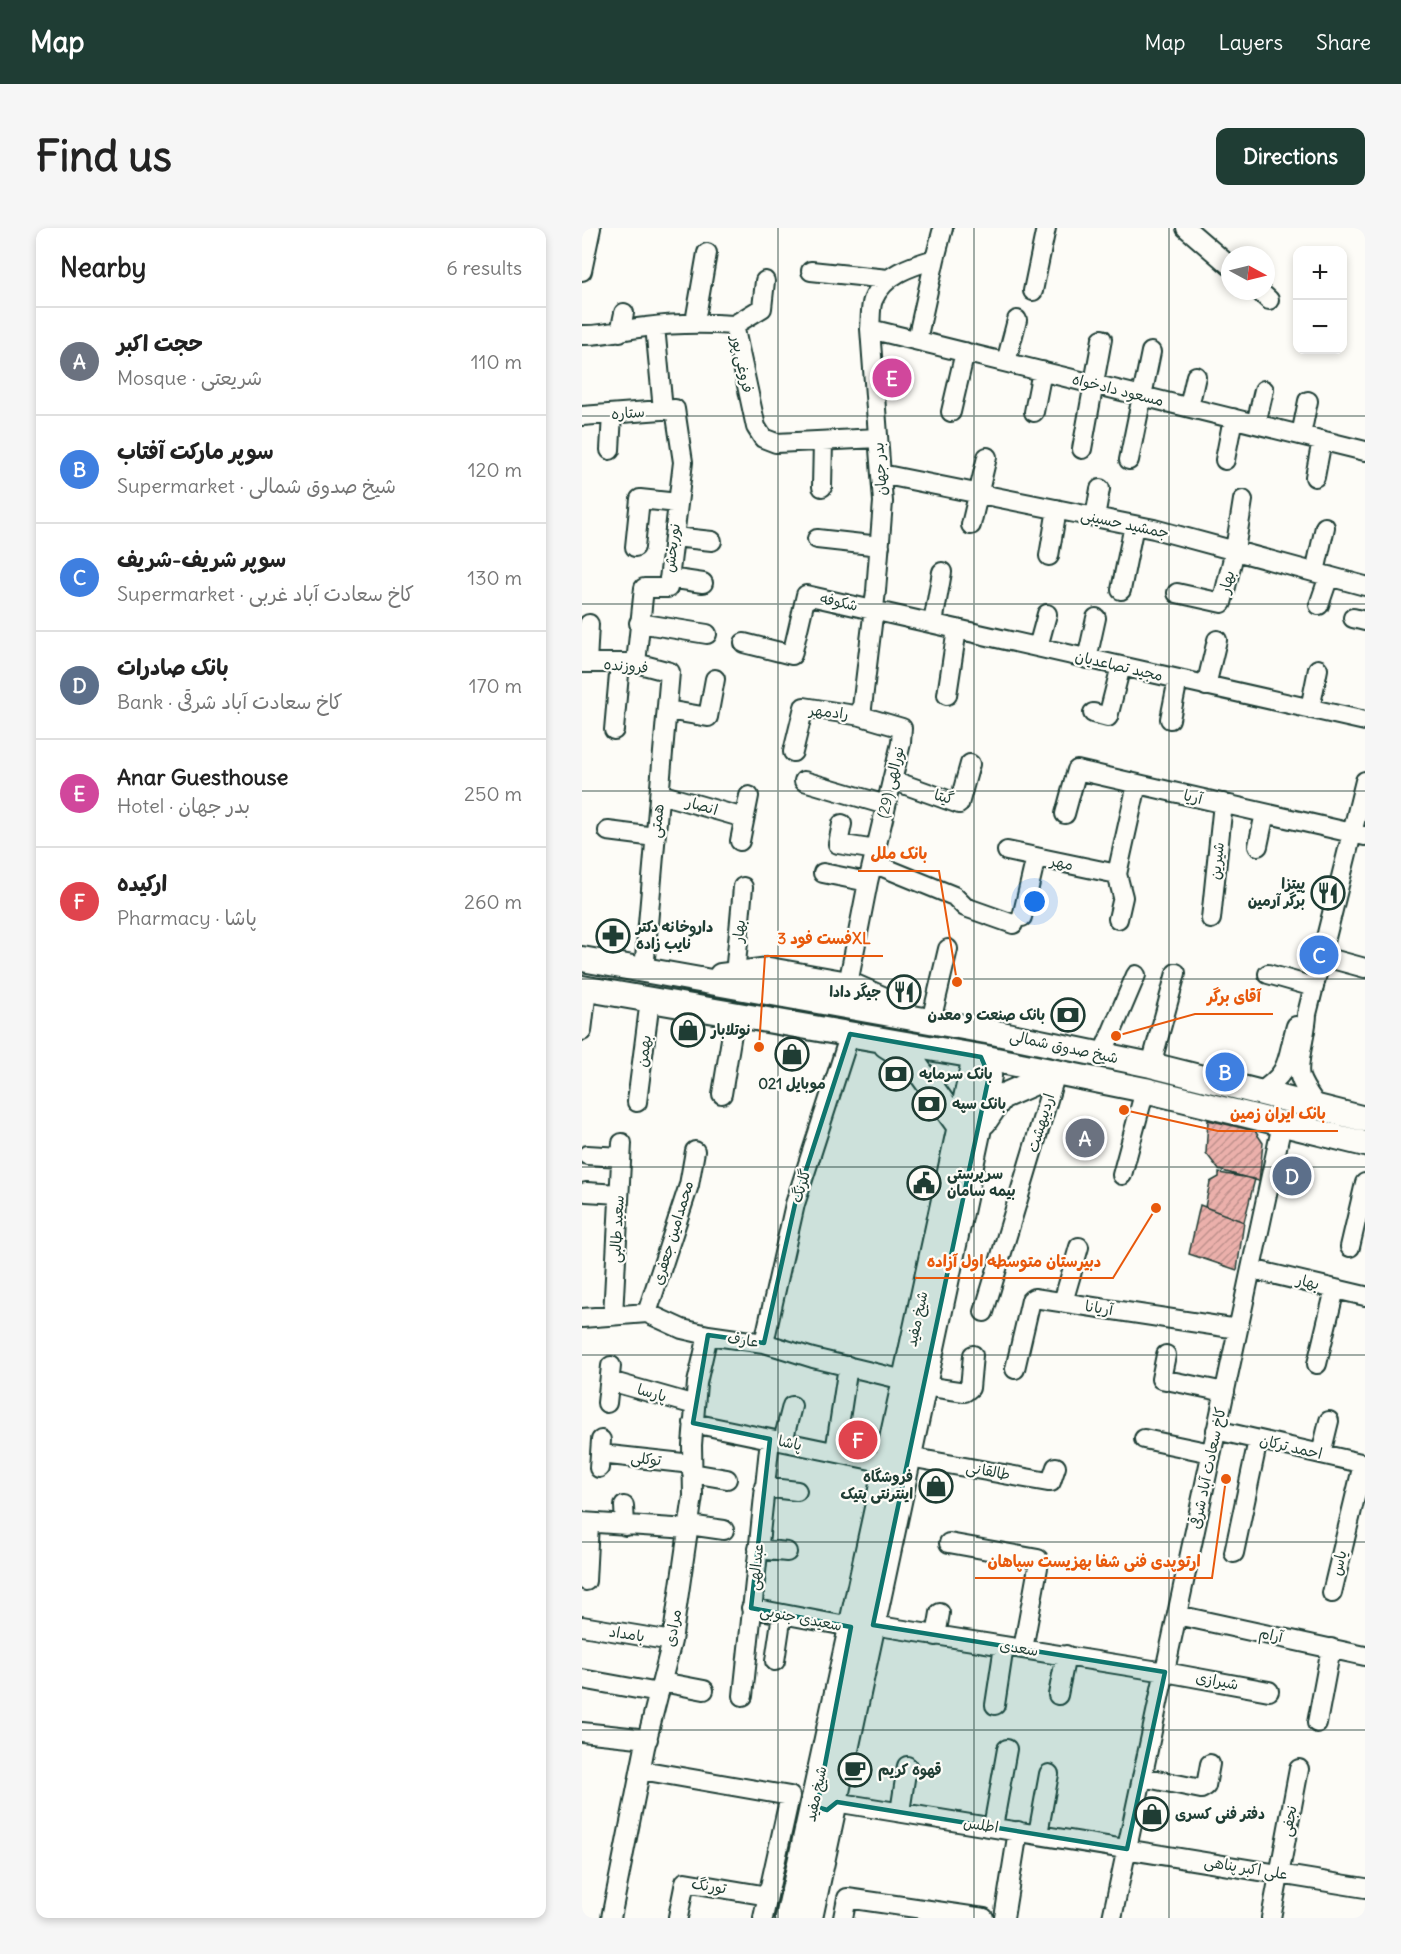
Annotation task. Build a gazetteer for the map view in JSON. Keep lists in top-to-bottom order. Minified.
{"streets":{"main road":["شیخ صدوق شمالی","شیخ مفید"],"street":["فروغی پور","مسعود دادخواه","ستاره","بدر جهان","جمشید حسینی","نوربخش","بهار","شکوفه","فروزنده","مجید تصاعدیان","رادمهر","نورالهی (29)","گیتا","آریا","انصار","همتی","شیرین","مهر","بهمن","اردیبهشت","گلرنگ","سعید طالبی","محمدامین جعفری","آریانا","عارف","پارسا","پاشا","احمد ترکان","توکلی","کاخ سعادت آباد شرقی","طالقانی","یاس","عبدالهی","سعیدی جنوبی","مرادی","بامداد","آرام","سعدی","شیرازی","نجفی","اطلس","علی اکبر پناهی","تورنگ"]},"crossings":[["فروغی پور","بدر جهان"],["فروغی پور","نوربخش"],["مسعود دادخواه","بدر جهان"],["ستاره","نوربخش"],["بدر جهان","جمشید حسینی"],["بدر جهان","شکوفه"],["بدر جهان","مجید تصاعدیان"],["جمشید حسینی","بهار"],["نوربخش","فروزنده"],["بهار","کاخ سعادت آباد شرقی"],["شکوفه","مجید تصاعدیان"],["فروزنده","همتی"],["رادمهر","نورالهی (29)"],["نورالهی (29)","گیتا"],["آریا","شیرین"],["انصار","همتی"],["همتی","شیخ صدوق شمالی"],["شیخ صدوق شمالی","بهمن"],["شیخ صدوق شمالی","اردیبهشت"],["شیخ صدوق شمالی","گلرنگ"],["شیخ صدوق شمالی","شیخ مفید"],["شیخ صدوق شمالی","کاخ سعادت آباد شرقی"],["گلرنگ","عارف"],["سعید طالبی","عارف"],["محمدامین جعفری","عارف"],["آریانا","کاخ سعادت آباد شرقی"],["شیخ مفید","عارف"],["شیخ مفید","پاشا"],["شیخ مفید","طالقانی"],["شیخ مفید","سعیدی جنوبی"],["شیخ مفید","سعدی"],["شیخ مفید","اطلس"],["عارف","مرادی"],["پارسا","پاشا"],["پارسا","مرادی"],["پاشا","طالقانی"],["پاشا","عبدالهی"],["پاشا","مرادی"],["احمد ترکان","کاخ سعادت آباد شرقی"],["احمد ترکان","یاس"],["توکلی","مرادی"],["کاخ سعادت آباد شرقی","آرام"],["کاخ سعادت آباد شرقی","سعدی"],["کاخ سعادت آباد شرقی","شیرازی"],["کاخ سعادت آباد شرقی","اطلس"],["کاخ سعادت آباد شرقی","علی اکبر پناهی"],["عبدالهی","سعیدی جنوبی"],["سعیدی جنوبی","سعدی"],["مرادی","بامداد"],["سعدی","شیرازی"],["نجفی","علی اکبر پناهی"],["اطلس","علی اکبر پناهی"]],"places":{"restaurant":["پيتزا برگر آرمين","جیگر دادا"],"pharmacy":["داروخانه دکتر نایب زاده"],"other":["بانک ملل","آقاى برگر","فست فود 3XL","بانک ایران زمین","دبیرستان متوسطه اول آزاده","ارتوپدی فنی شفا بهزیست سپاهان"],"bank":["بانک صنعت و معدن","بانک سرمایه","بانک سپه"],"shop":["نوتلابار","موبایل 021","فروشگاه اینترنتی پتیک","دفتر فنی کسری"],"public building":["سرپرستی بیمه سامان"],"cafe":["قهوه کریم"]},"north":"right","page":{"header":"Map","nav":["Map","Layers","Share"],"buttons":"Directions","title":"Find us","heading":["Nearby","6 results"],"map_buttons":["+","−"],"list":[{"mark":"A","name":"حجت اکبر","note":"Mosque · شریعتی","value":"110 m"},{"mark":"B","name":"سوپر مارکت آفتاب","note":"Supermarket · شیخ صدوق شمالی","value":"120 m"},{"mark":"C","name":"سوپر شریف-شریف","note":"Supermarket · کاخ سعادت آباد غربی","value":"130 m"},{"mark":"D","name":"بانک صادرات","note":"Bank · کاخ سعادت آباد شرقی","value":"170 m"},{"mark":"E","name":"Anar Guesthouse","note":"Hotel · بدر جهان","value":"250 m"},{"mark":"F","name":"ارکیده","note":"Pharmacy · پاشا","value":"260 m"}],"pins":["E","C","B","A","D","F"]}}
